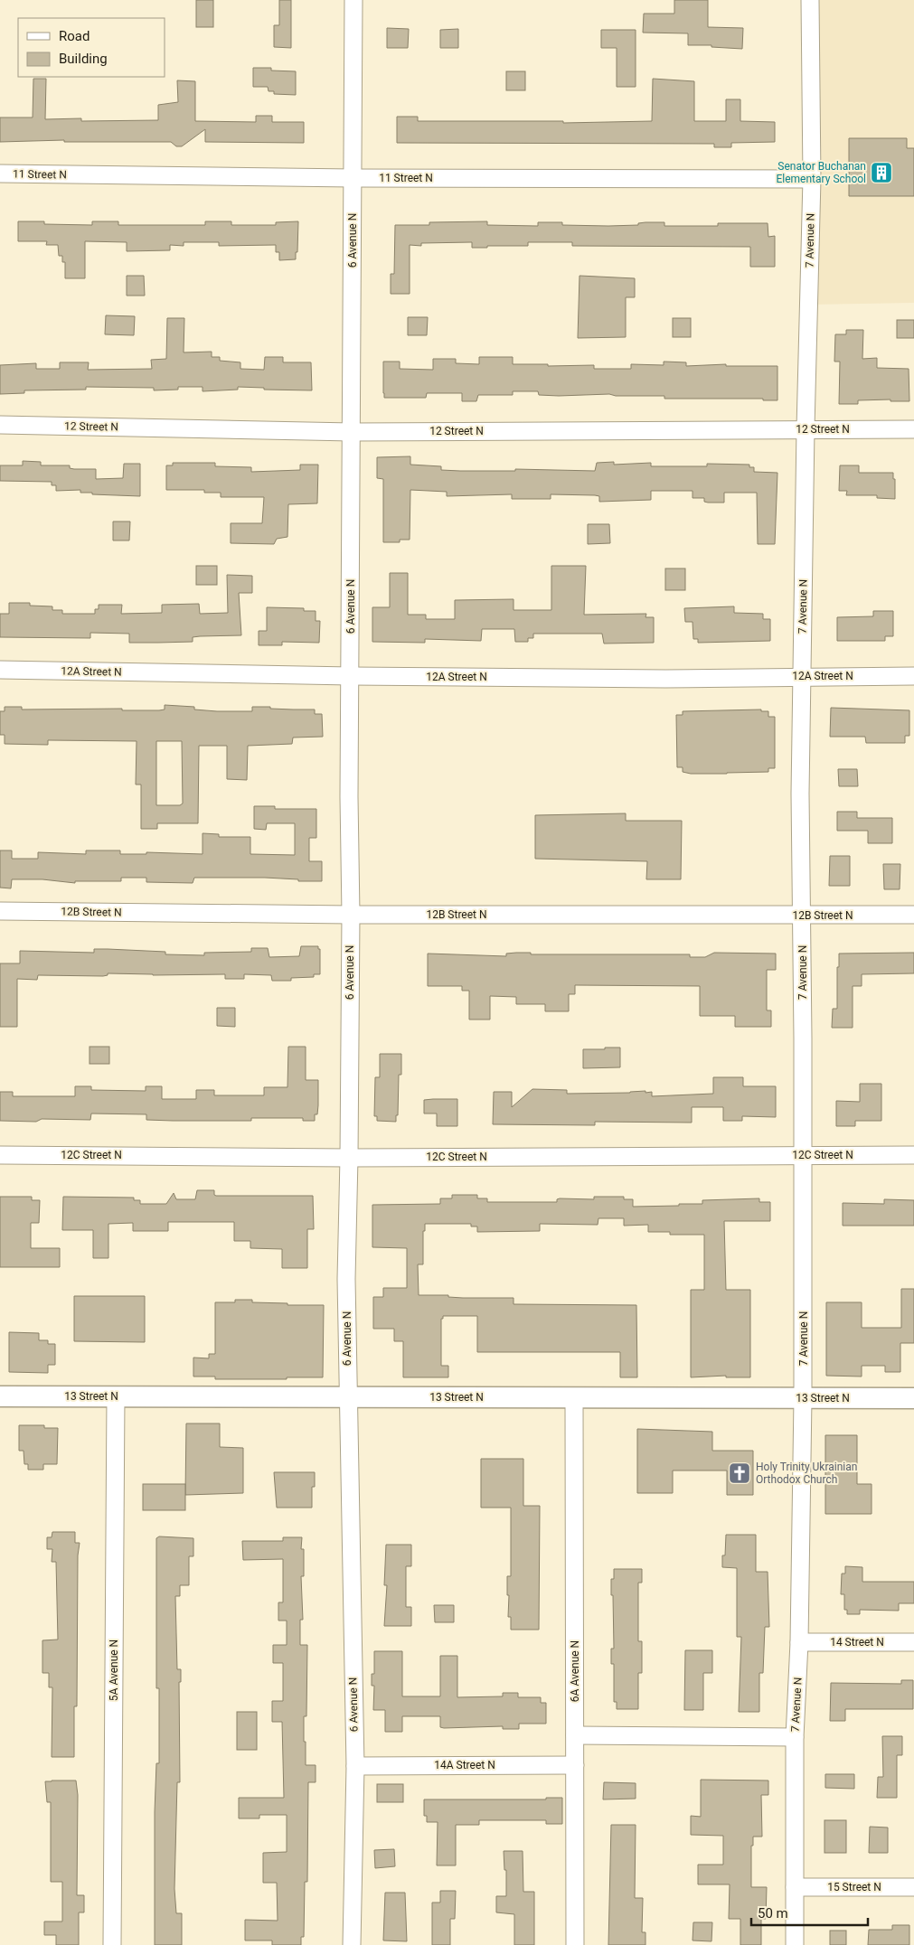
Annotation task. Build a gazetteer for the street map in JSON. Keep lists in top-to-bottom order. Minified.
{"streets":{"street":["11 Street N","6 Avenue N","7 Avenue N","12 Street N","12A Street N","12B Street N","12C Street N","13 Street N","14 Street N","5A Avenue N","6A Avenue N","14A Street N","15 Street N"]},"crossings":[["11 Street N","6 Avenue N"],["11 Street N","7 Avenue N"],["6 Avenue N","12 Street N"],["6 Avenue N","12A Street N"],["6 Avenue N","12B Street N"],["6 Avenue N","12C Street N"],["6 Avenue N","13 Street N"],["6 Avenue N","14A Street N"],["7 Avenue N","12 Street N"],["7 Avenue N","12A Street N"],["7 Avenue N","12B Street N"],["7 Avenue N","12C Street N"],["7 Avenue N","13 Street N"],["7 Avenue N","14 Street N"],["7 Avenue N","15 Street N"],["13 Street N","5A Avenue N"],["13 Street N","6A Avenue N"],["6A Avenue N","14A Street N"]],"places":{"building":["Senator Buchanan Elementary School"],"church":["Holy Trinity Ukrainian Orthodox Church"]},"legend":["Road","Building"],"scale_bar":"50 m"}
